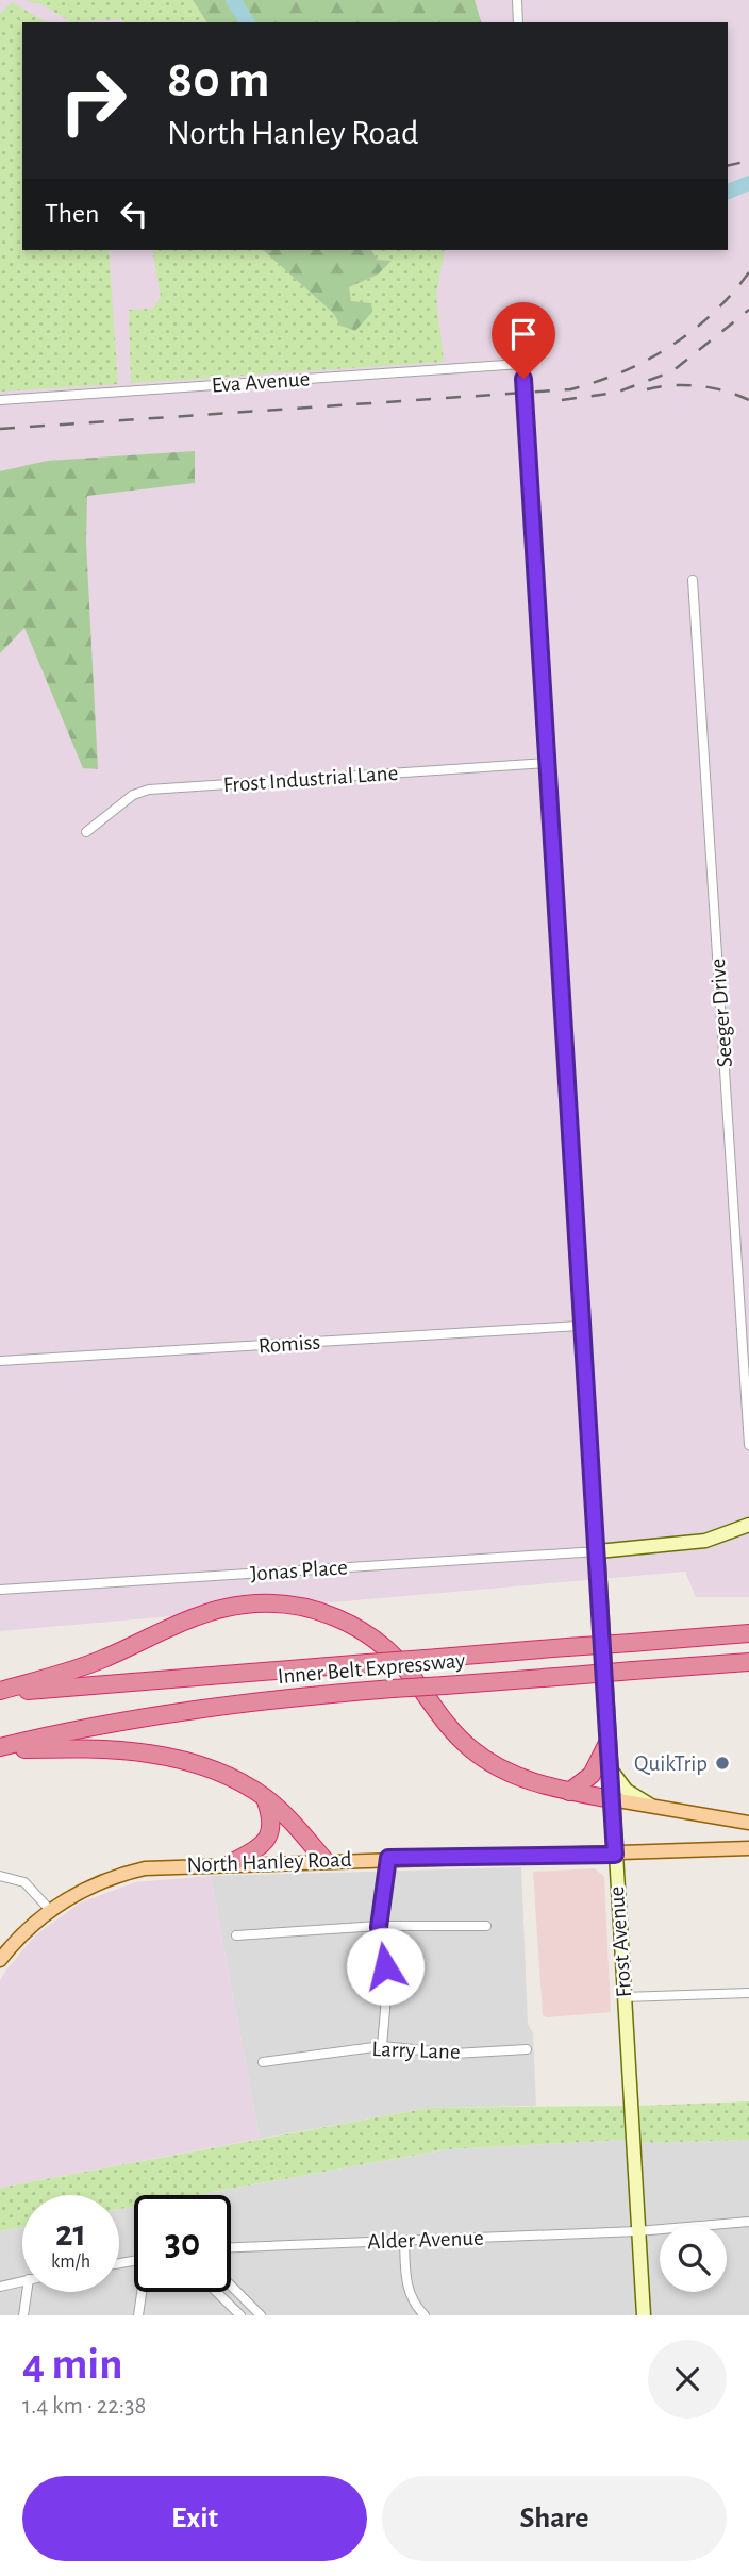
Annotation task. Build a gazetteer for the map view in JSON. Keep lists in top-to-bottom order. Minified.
{"streets":{"highway":["Inner Belt Expressway"],"main road":["North Hanley Road"],"street":["Eva Avenue","Frost Industrial Lane","Seeger Drive","Romiss","Jonas Place","Frost Avenue","Larry Lane","Alder Avenue"]},"crossings":[["Eva Avenue","Frost Avenue"],["Frost Industrial Lane","Frost Avenue"],["Romiss","Frost Avenue"],["Jonas Place","Frost Avenue"],["North Hanley Road","Frost Avenue"],["Frost Avenue","Alder Avenue"]],"places":["QuikTrip"],"page":{"turn":["80 m","North Hanley Road"],"then":"Then","speed":"21 km/h","limit":"30","heading":["4 min","1.4 km · 22:38"],"buttons":["Exit","Share"]}}
